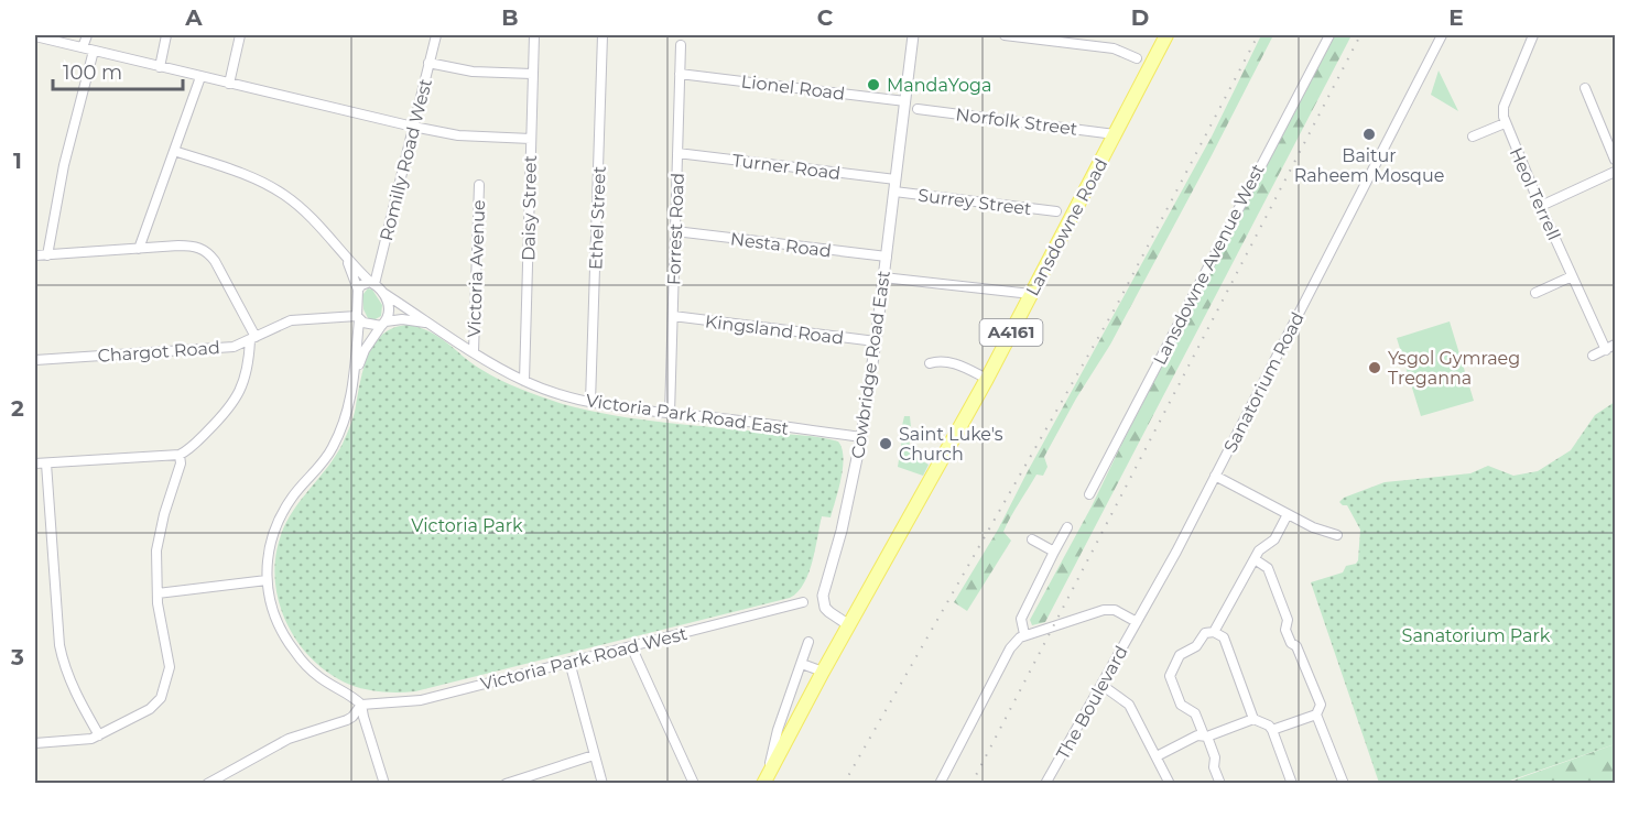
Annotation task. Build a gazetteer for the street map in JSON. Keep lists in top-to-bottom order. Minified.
{"streets":{"main road":["Lansdowne Road","A4161"],"street":["Lionel Road","Norfolk Street","Romilly Road West","Turner Road","Heol Terrell","Surrey Street","Daisy Street","Ethel Street","Forrest Road","Nesta Road","Lansdowne Avenue West","Victoria Avenue","Kingsland Road","Chargot Road","Cowbridge Road East","Sanatorium Road","Victoria Park Road East","Victoria Park Road West","The Boulevard"]},"crossings":[["Lionel Road","Forrest Road"],["Lionel Road","Cowbridge Road East"],["Norfolk Street","Lansdowne Road"],["Romilly Road West","Chargot Road"],["Romilly Road West","Victoria Park Road East"],["Turner Road","Surrey Street"],["Turner Road","Forrest Road"],["Turner Road","Cowbridge Road East"],["Surrey Street","Cowbridge Road East"],["Daisy Street","Victoria Park Road East"],["Ethel Street","Victoria Park Road East"],["Lansdowne Road","A4161"],["Lansdowne Road","Cowbridge Road East"],["Forrest Road","Nesta Road"],["Forrest Road","Kingsland Road"],["Forrest Road","Victoria Park Road East"],["Nesta Road","Cowbridge Road East"],["Victoria Avenue","Victoria Park Road East"],["Kingsland Road","Cowbridge Road East"],["A4161","Cowbridge Road East"],["Chargot Road","Victoria Park Road East"],["Cowbridge Road East","Victoria Park Road East"],["Sanatorium Road","The Boulevard"]],"parks":["Victoria Park","Sanatorium Park"],"places":["MandaYoga","Baitur Raheem Mosque","Ysgol Gymraeg Treganna","Saint Luke's Church"],"scale_bar":"100 m","grid":{"columns":["A","B","C","D","E"],"rows":["1","2","3"]}}
